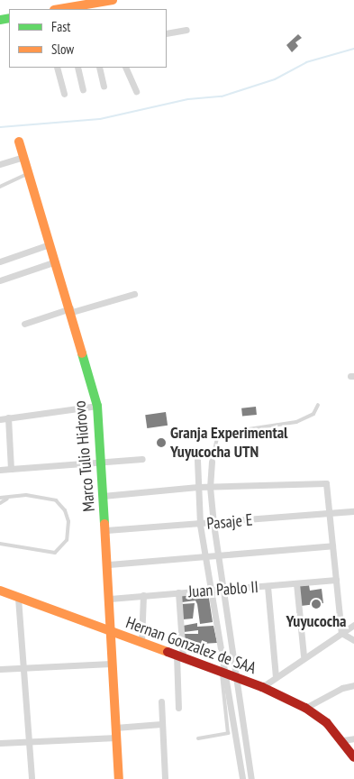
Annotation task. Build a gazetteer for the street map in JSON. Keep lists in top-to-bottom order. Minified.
{"streets":{"street":["Marco Tulio Hidrovo","Pasaje E","Juan Pablo II","Hernan Gonzalez de SAA"]},"crossings":[["Marco Tulio Hidrovo","Pasaje E"],["Marco Tulio Hidrovo","Juan Pablo II"],["Marco Tulio Hidrovo","Hernan Gonzalez de SAA"]],"places":["Granja Experimental Yuyucocha UTN","Yuyucocha"],"legend":["Fast","Slow"]}
